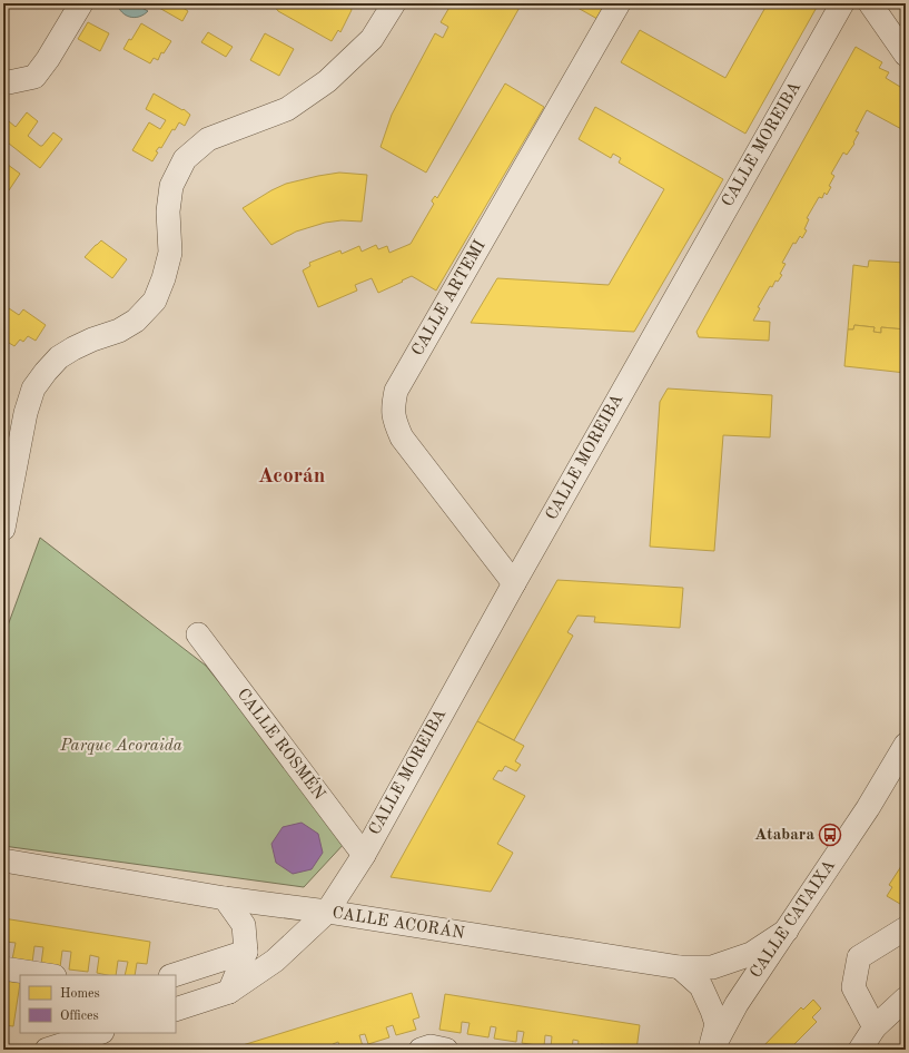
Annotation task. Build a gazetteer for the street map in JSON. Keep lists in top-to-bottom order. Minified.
{"streets":{"street":["CALLE MOREIBA","CALLE ARTEMI","CALLE ROSMÉN","CALLE CATAIXA","CALLE ACORÁN"]},"crossings":[["CALLE MOREIBA","CALLE ARTEMI"],["CALLE MOREIBA","CALLE ROSMÉN"],["CALLE MOREIBA","CALLE ACORÁN"],["CALLE CATAIXA","CALLE ACORÁN"]],"districts":["Acorán"],"parks":["Parque Acoraida"],"places":{"bus stop":["Atabara"]},"legend":["Homes","Offices"]}
